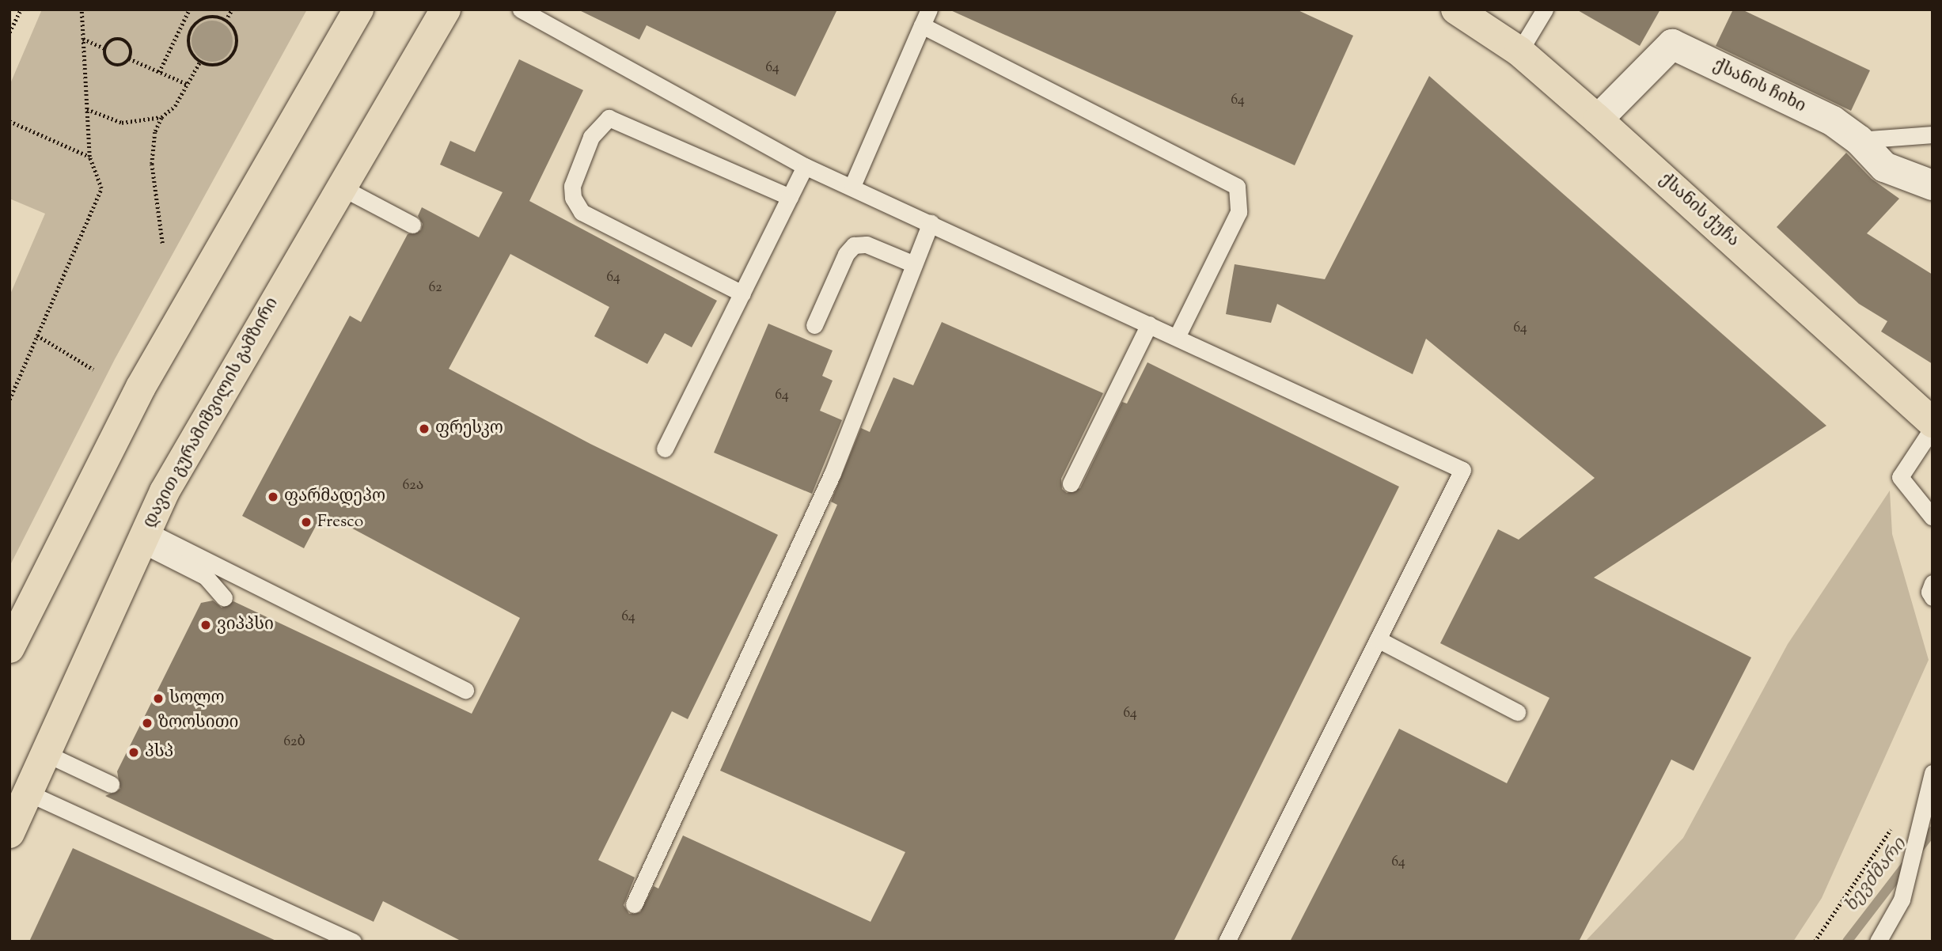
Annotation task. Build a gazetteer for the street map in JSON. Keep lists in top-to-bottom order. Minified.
{"streets":{"main road":["ქსანის ქუჩა","დავით გურამიშვილის გამზირი"],"street":["ქსანის ჩიხი"]},"crossings":[["ქსანის ჩიხი","ქსანის ქუჩა"]],"water":["ხევძმარი"],"places":["ფრესკო","ფარმადეპო","Fresco","ვიპპსი","სოლო","ზოოსითი","პსპ"],"house_numbers":["64","64","64","62","64","64","62ა","64","64","62ბ","64"]}
